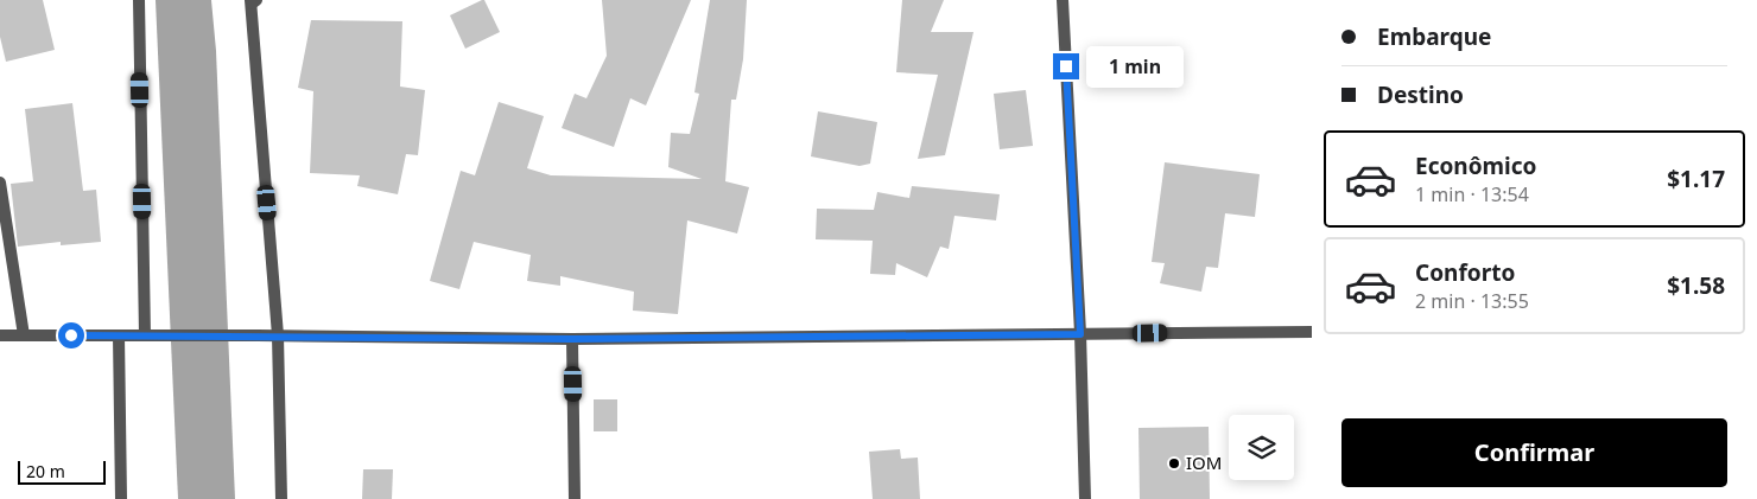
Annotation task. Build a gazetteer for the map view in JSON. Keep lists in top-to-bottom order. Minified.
{"places":["IOM"],"scale_bar":"20 m","page":{"banner":["Embarque","Destino"],"bubble":"1 min","list":[{"name":"Econômico","note":"1 min · 13:54","value":"$1.17"},{"name":"Conforto","note":"2 min · 13:55","value":"$1.58"}],"buttons":"Confirmar","scale":"20 m"}}
